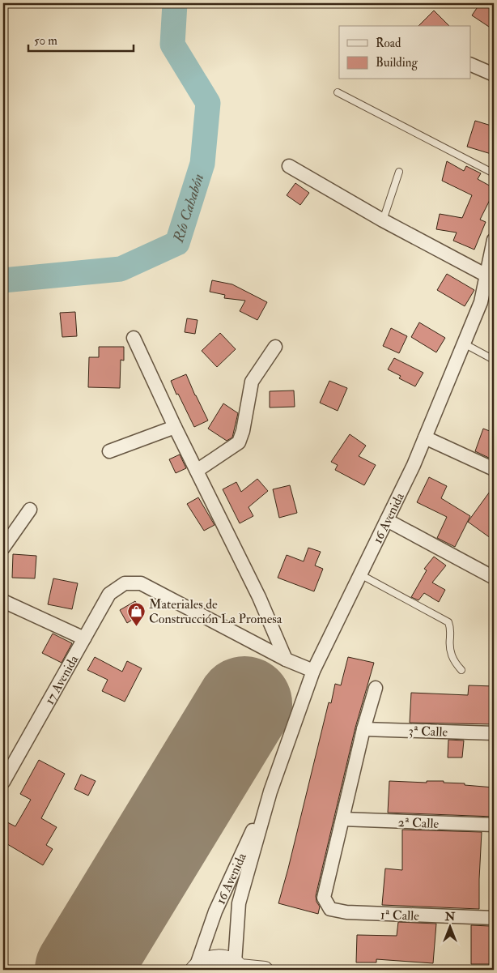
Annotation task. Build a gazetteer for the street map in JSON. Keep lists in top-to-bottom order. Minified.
{"streets":{"street":["16 Avenida","17 Avenida","3ª Calle","2ª Calle","1ª Calle"]},"crossings":[["2ª Calle","1ª Calle"]],"water":["Río Cahabón"],"places":{"shop":["Materiales de Construcción La Promesa"]},"legend":["Road","Building"],"scale_bar":"50 m","north":"top"}
